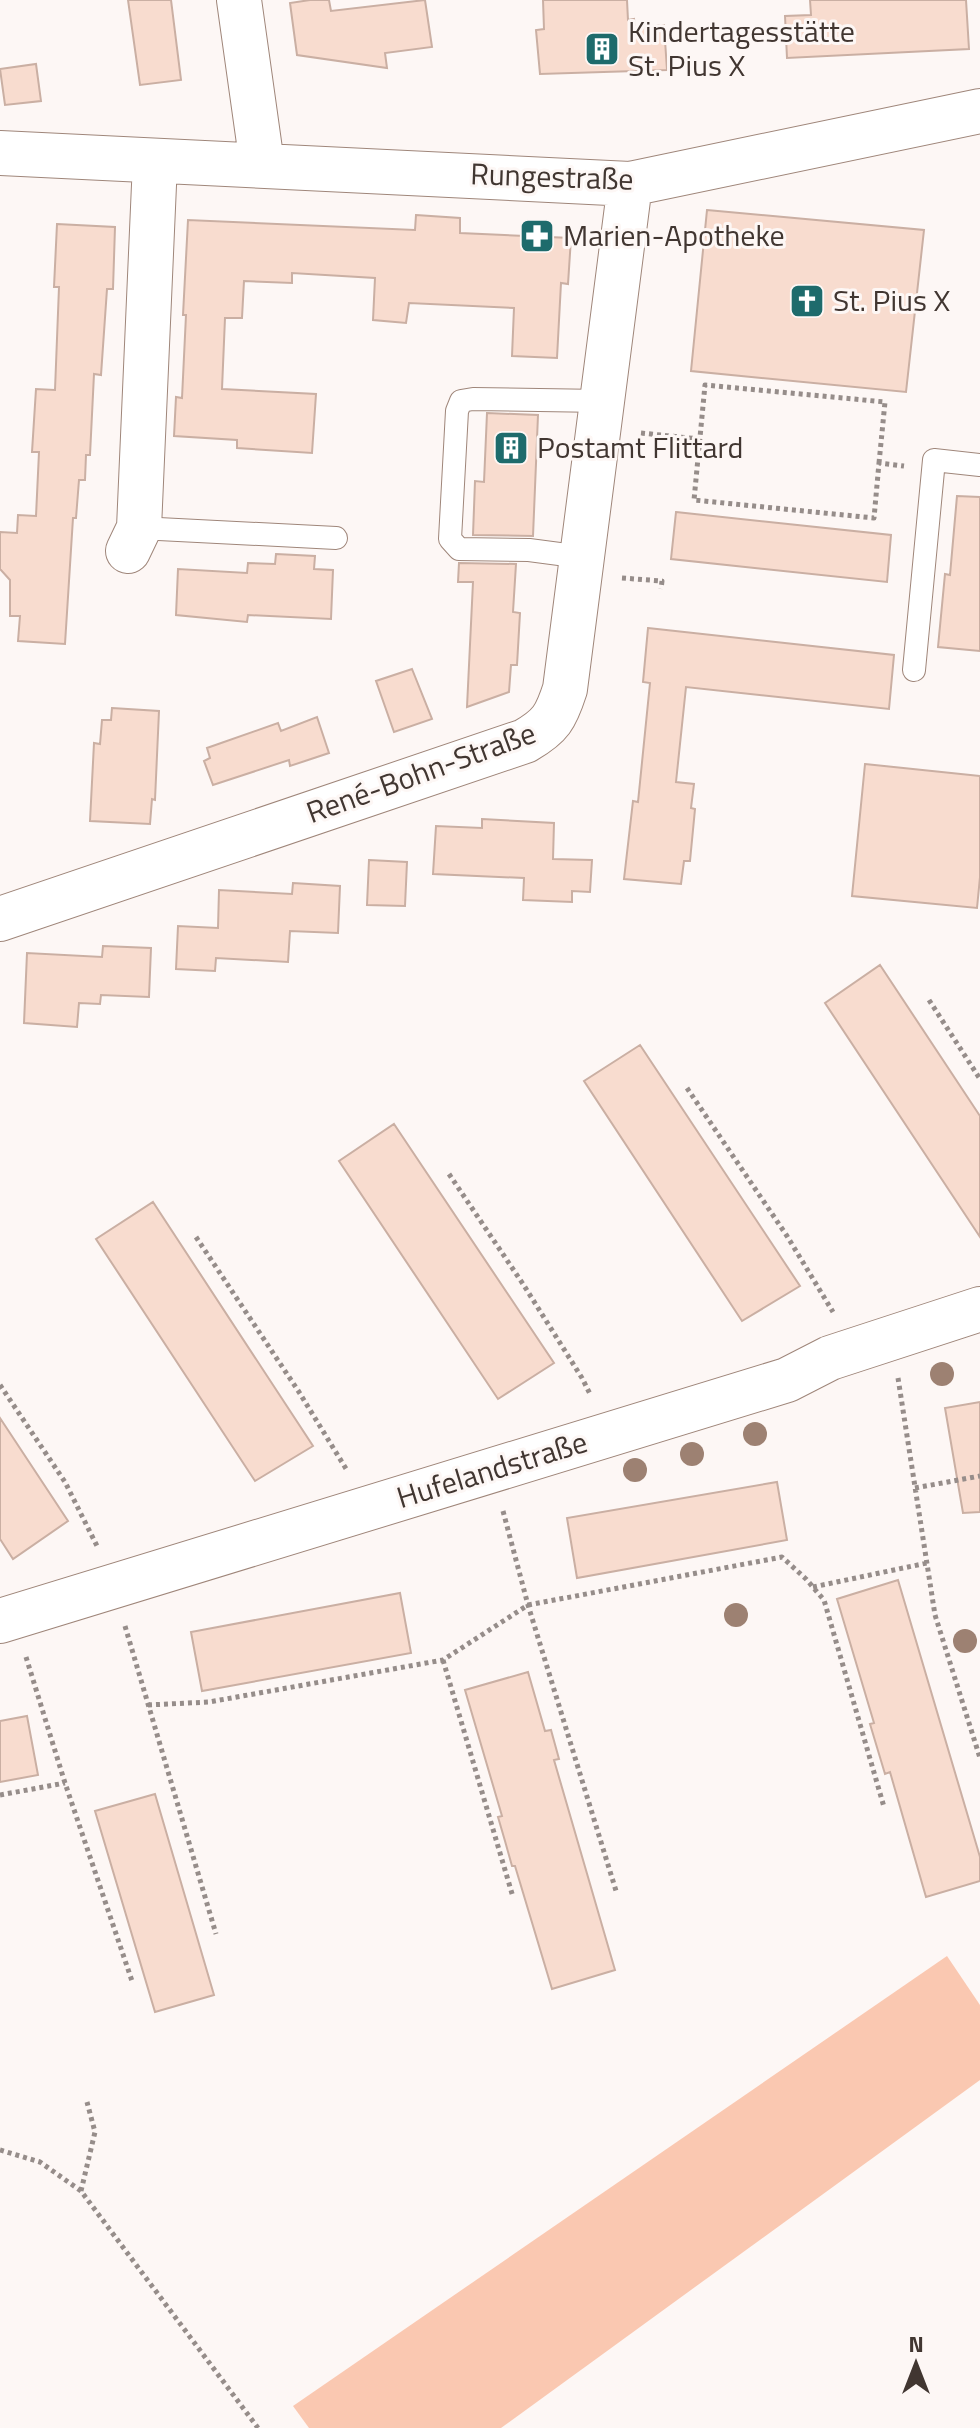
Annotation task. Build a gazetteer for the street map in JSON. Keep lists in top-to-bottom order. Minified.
{"streets":{"street":["Rungestraße","René-Bohn-Straße","Hufelandstraße"]},"crossings":[["Rungestraße","René-Bohn-Straße"]],"places":{"building":["Kindertagesstätte St. Pius X","Postamt Flittard"],"pharmacy":["Marien-Apotheke"],"church":["St. Pius X"]},"north":"top"}
